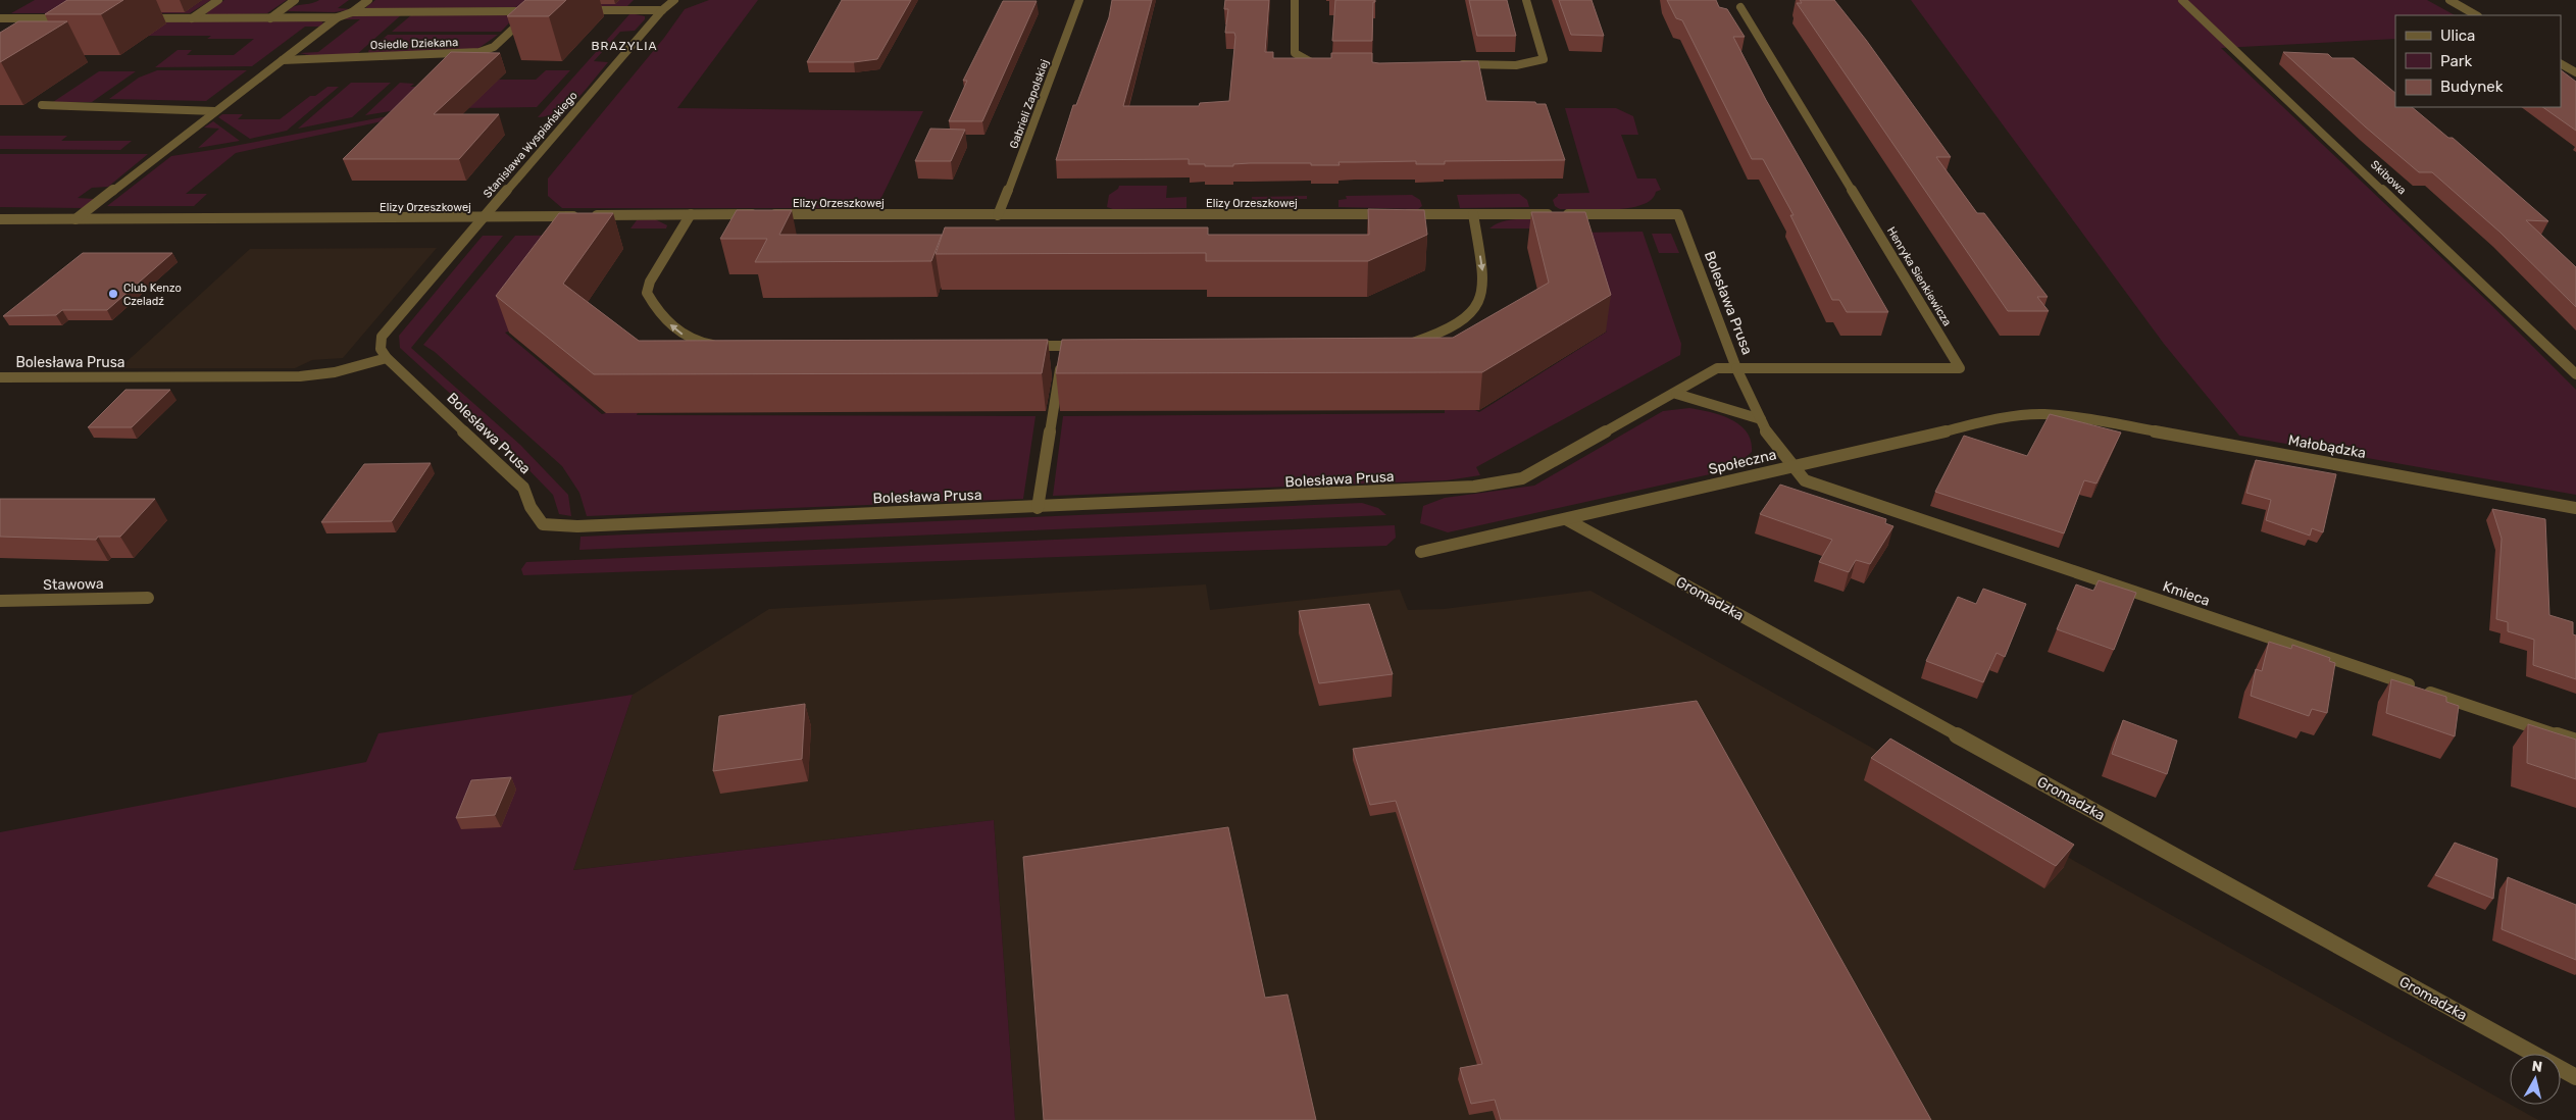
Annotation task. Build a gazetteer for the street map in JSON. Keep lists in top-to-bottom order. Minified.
{"streets":{"street":["Osiedle Dziekana","Gabrieli Zapolskiej","Stanisława Wyspiańskiego","Skibowa","Elizy Orzeszkowej","Henryka Sienkiewicza","Bolesława Prusa","Małobądzka","Społeczna","Stawowa","Kmieca","Gromadzka"]},"crossings":[["Gabrieli Zapolskiej","Elizy Orzeszkowej"],["Stanisława Wyspiańskiego","Elizy Orzeszkowej"],["Stanisława Wyspiańskiego","Bolesława Prusa"],["Elizy Orzeszkowej","Bolesława Prusa"],["Henryka Sienkiewicza","Bolesława Prusa"],["Henryka Sienkiewicza","Kmieca"],["Bolesława Prusa","Kmieca"],["Małobądzka","Społeczna"],["Społeczna","Kmieca"],["Społeczna","Gromadzka"]],"districts":["BRAZYLIA"],"places":["Club Kenzo Czeladź"],"legend":["Ulica","Park","Budynek"],"north":"top"}
